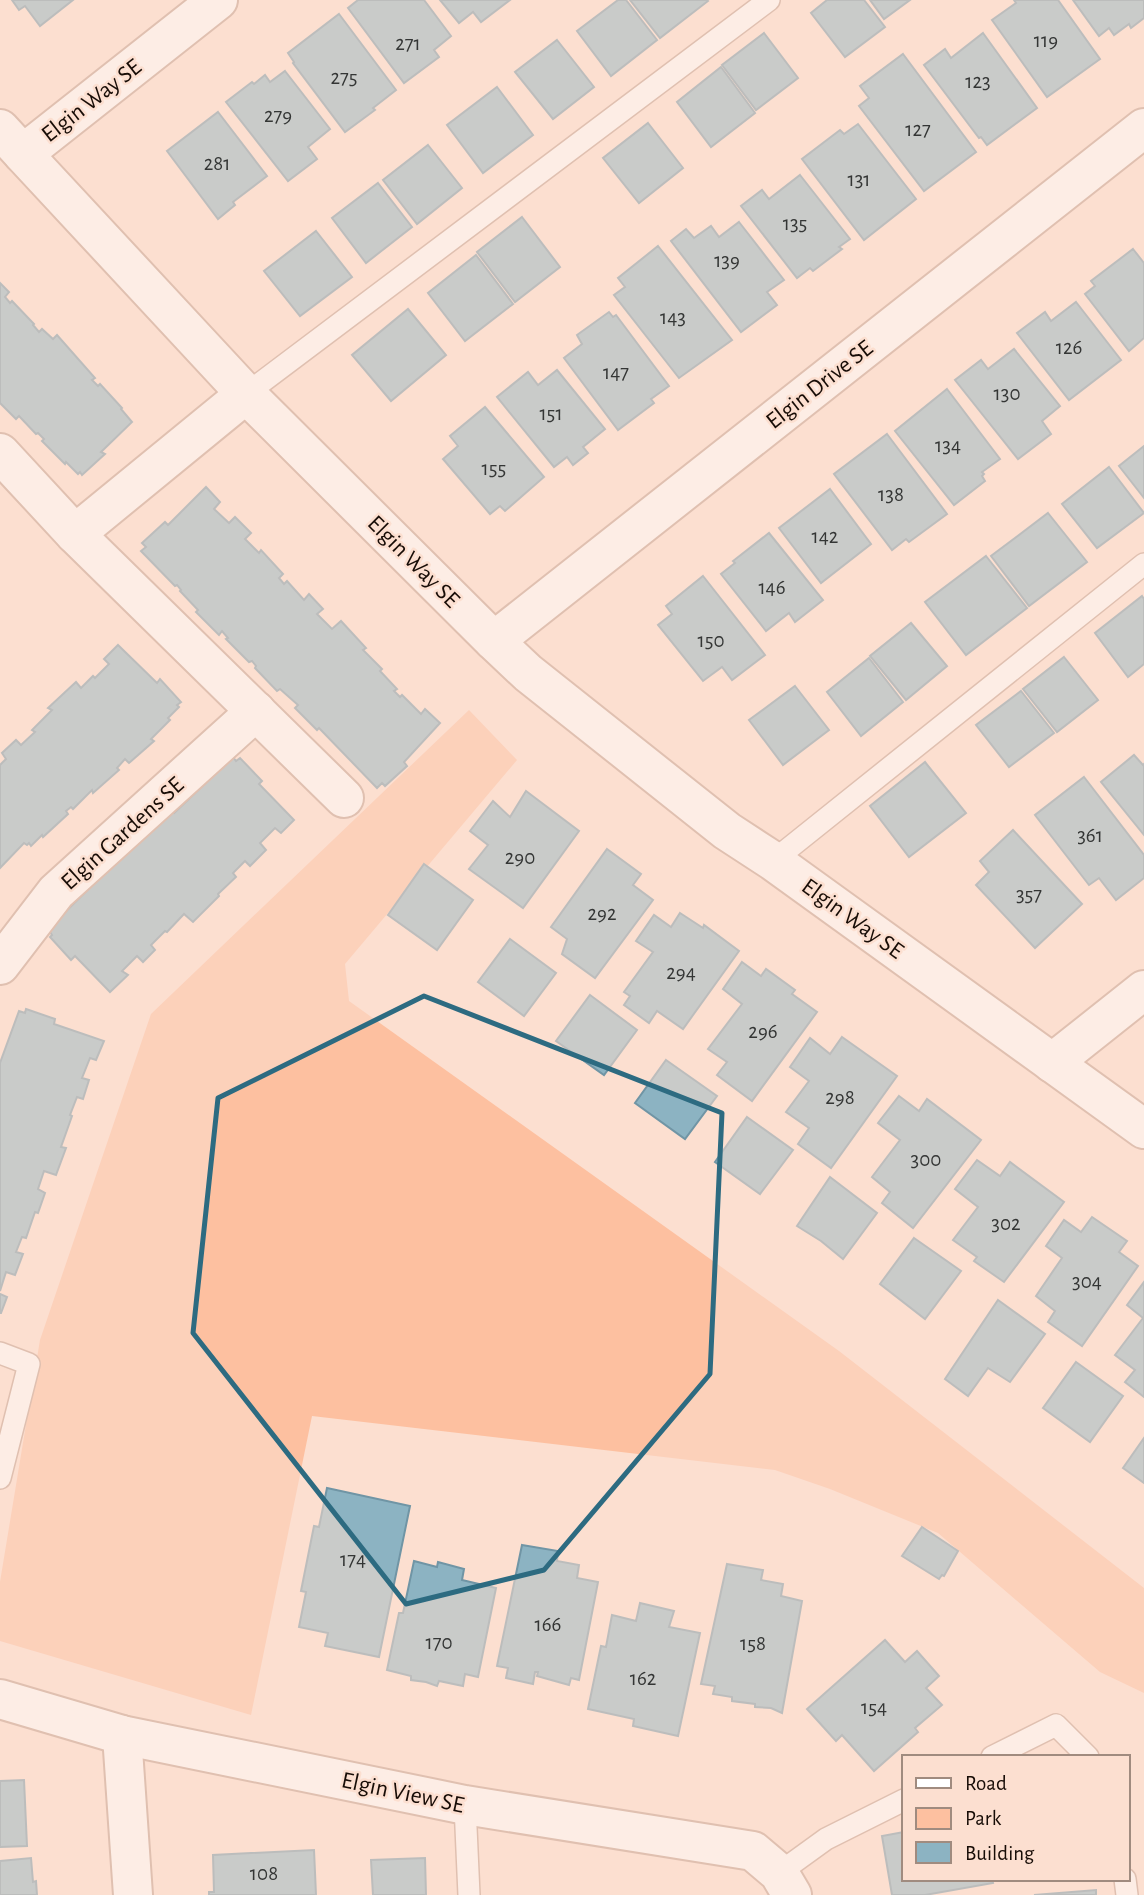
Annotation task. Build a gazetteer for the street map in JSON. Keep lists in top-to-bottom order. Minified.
{"streets":{"street":["Elgin Way SE","Elgin Drive SE","Elgin Gardens SE","Elgin View SE"]},"crossings":[["Elgin Way SE","Elgin Drive SE"]],"house_numbers":["119","271","275","123","279","127","281","131","135","139","143","126","147","130","151","134","155","138","142","146","150","361","290","357","292","294","296","298","300","302","304","174","166","170","158","162","154","108"],"legend":["Road","Park","Building"]}
